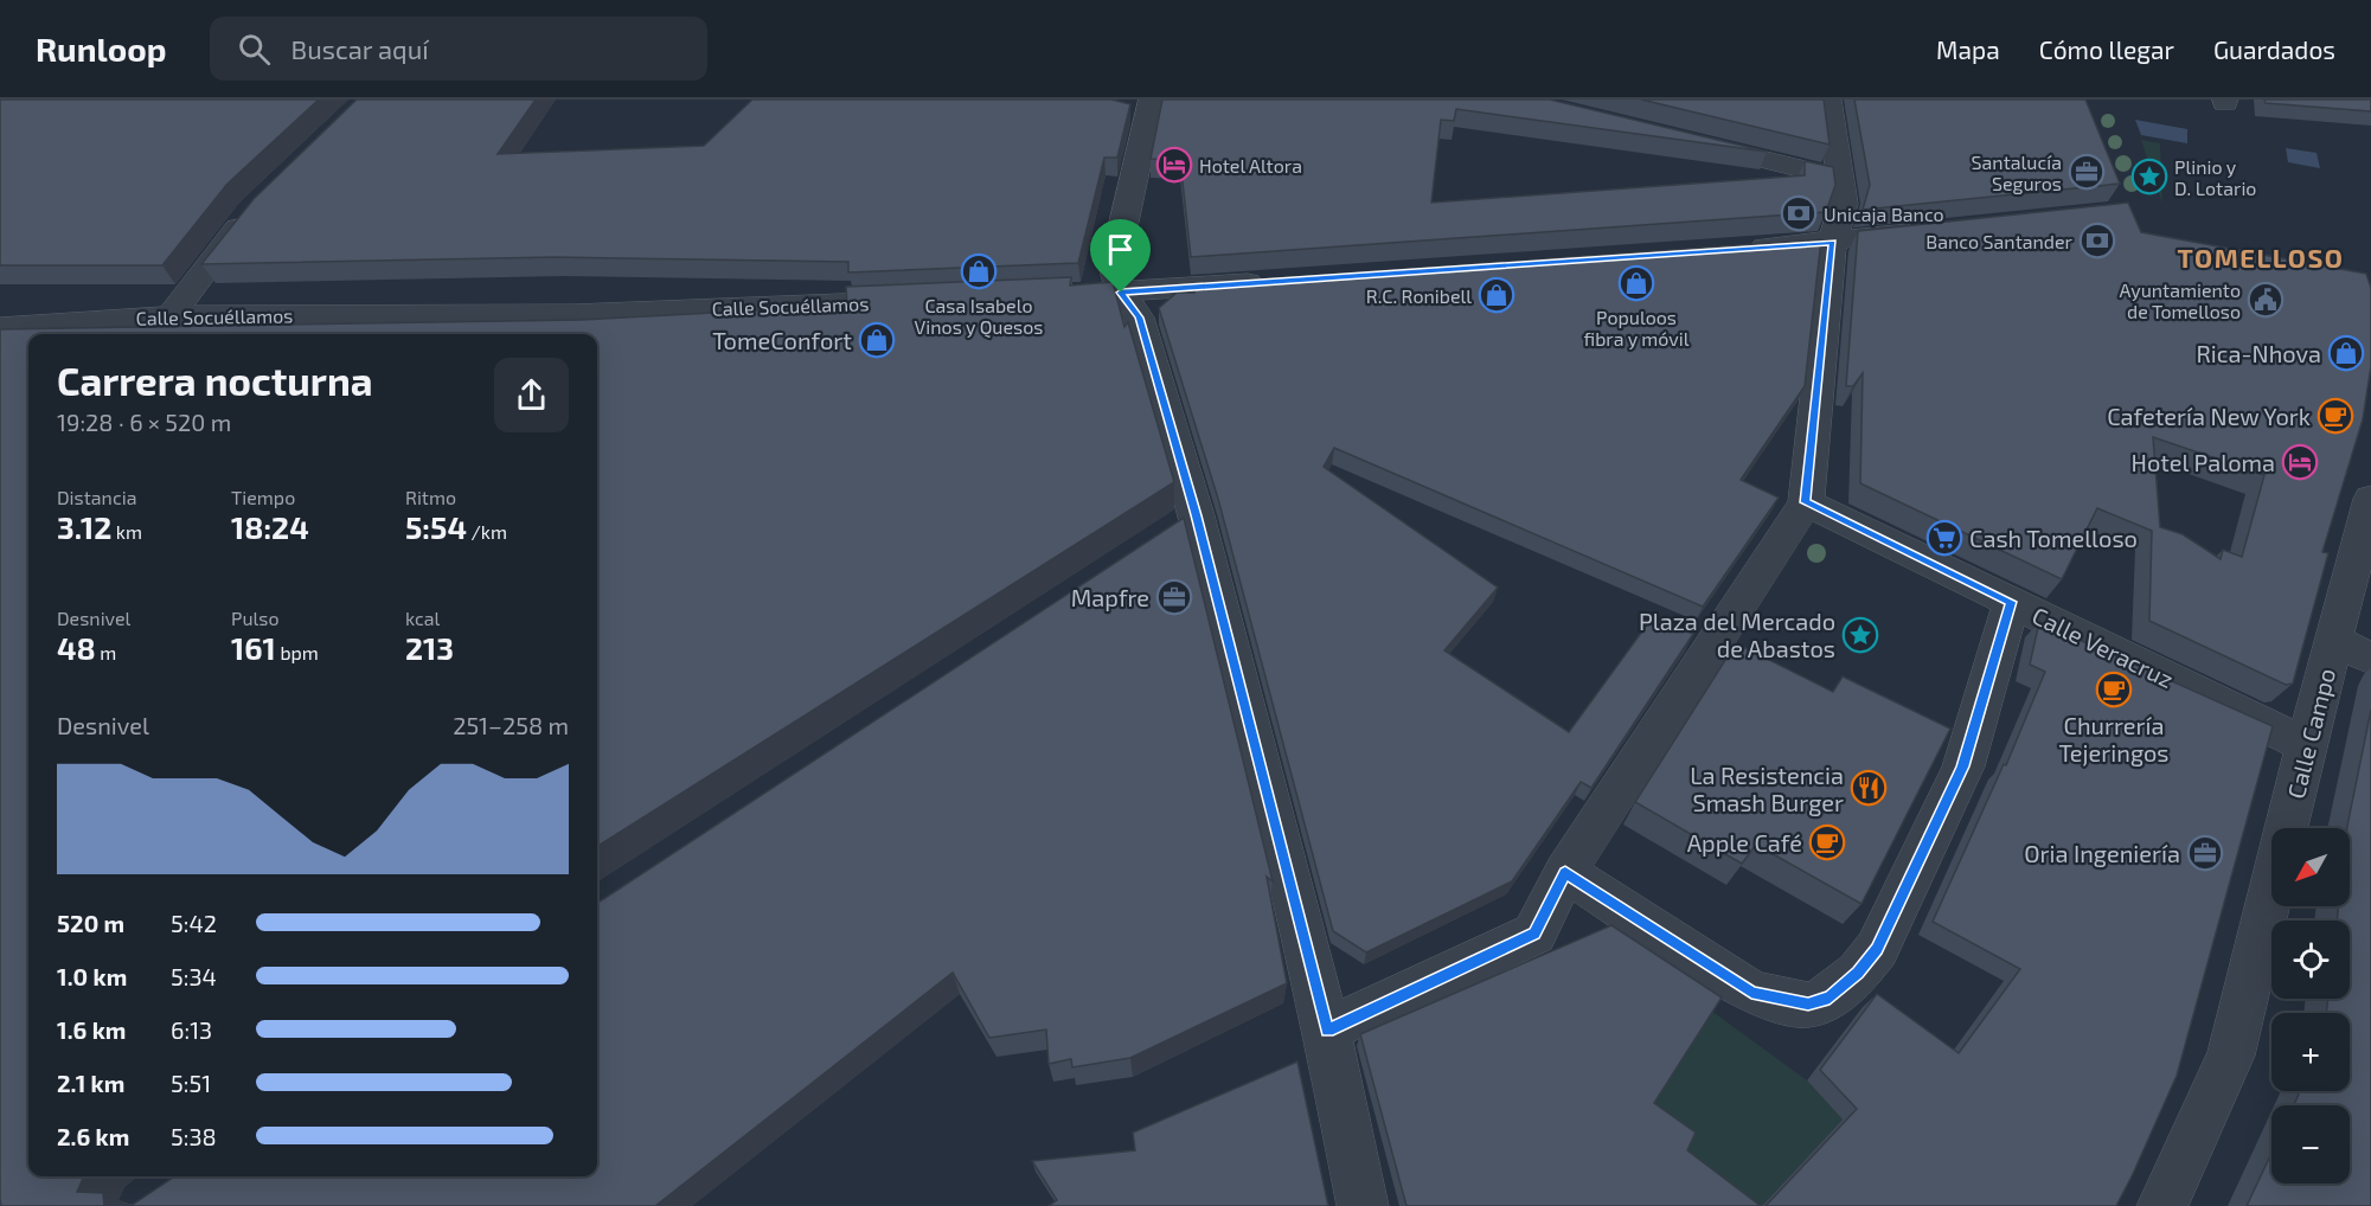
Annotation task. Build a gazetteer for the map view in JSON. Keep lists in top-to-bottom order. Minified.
{"streets":{"street":["Calle Socuéllamos","Calle Veracruz","Calle Campo"]},"crossings":[["Calle Veracruz","Calle Campo"]],"districts":["TOMELLOSO"],"places":{"hotel":["Hotel Altora","Hotel Paloma"],"office":["Santalucía Seguros","Mapfre","Oria Ingeniería"],"place":["Plinio y D. Lotario","Plaza del Mercado de Abastos"],"bank":["Unicaja Banco","Banco Santander"],"shop":["Casa Isabelo Vinos y Quesos","Populoos fibra y móvil","R.C. Ronibell","TomeConfort","Rica-Nhova"],"public building":["Ayuntamiento de Tomelloso"],"cafe":["Cafetería New York","Churrería Tejeringos","Apple Café"],"supermarket":["Cash Tomelloso"],"restaurant":["La Resistencia Smash Burger"]},"north":"bottom left","page":{"header":"Runloop","search":"Buscar aquí","nav":["Mapa","Cómo llegar","Guardados"],"heading":["Carrera nocturna","19:28 · 6 × 520 m"],"stats":[["Distancia","3.12 km"],["Tiempo","18:24"],["Ritmo","5:54 /km"],["Desnivel","48 m"],["Pulso","161 bpm"],["kcal","213"]],"chart":["Desnivel","251–258 m"],"map_buttons":["+","−"],"list":[{"name":"520 m","note":"5:42"},{"name":"1.0 km","note":"5:34"},{"name":"1.6 km","note":"6:13"},{"name":"2.1 km","note":"5:51"},{"name":"2.6 km","note":"5:38"}]}}
